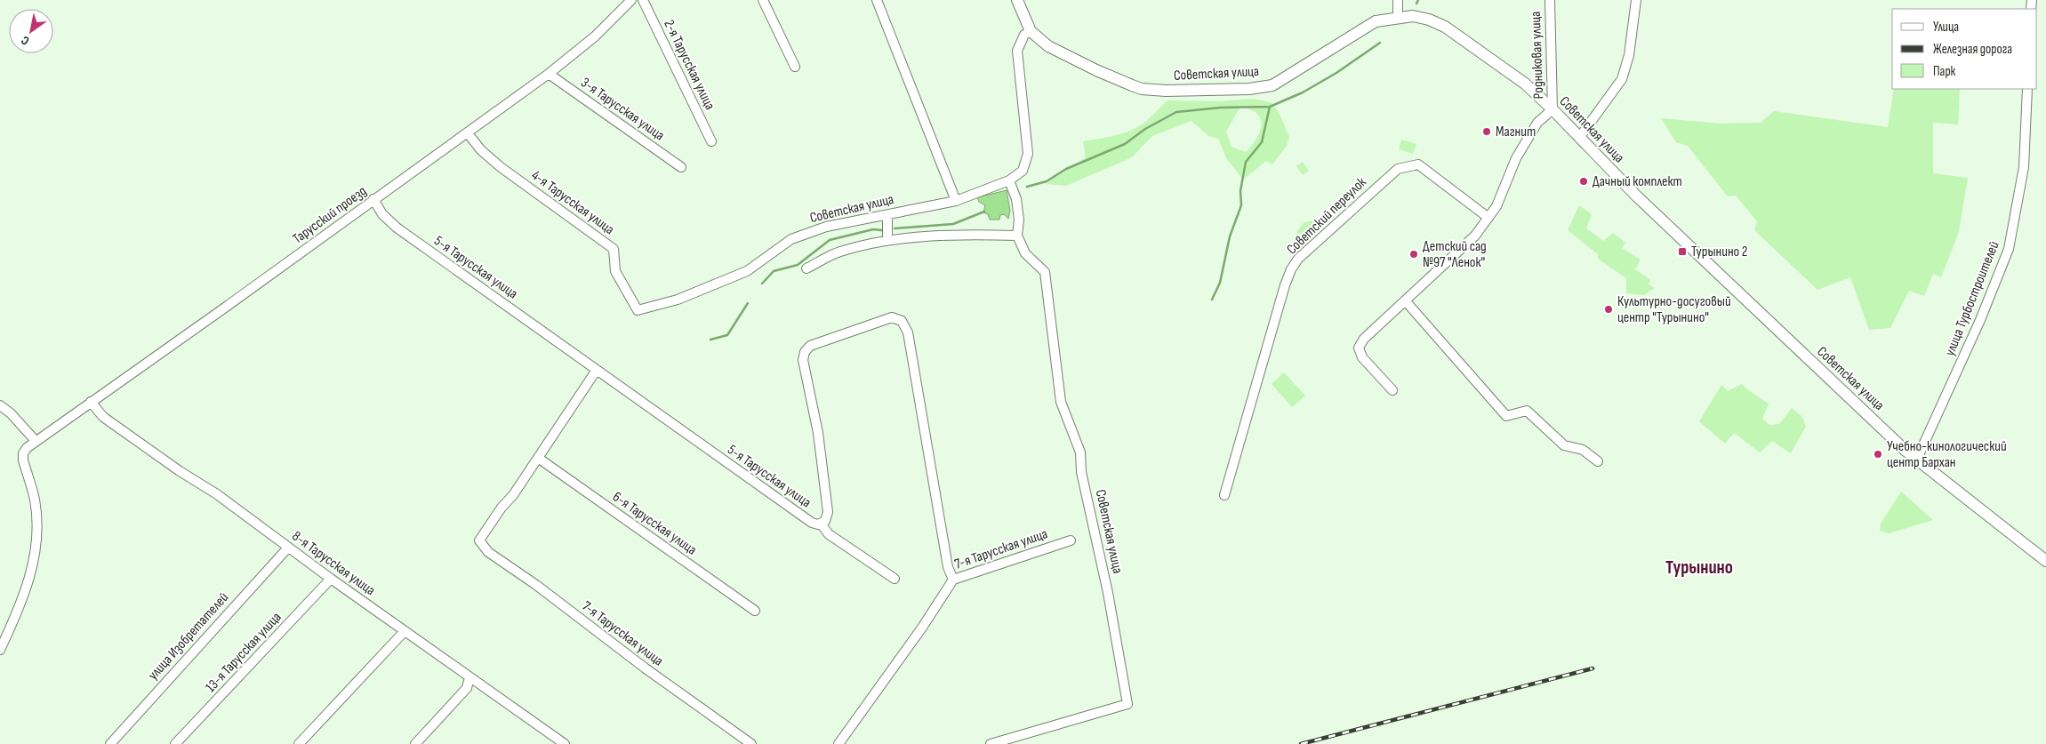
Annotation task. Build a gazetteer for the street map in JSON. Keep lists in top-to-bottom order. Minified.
{"streets":{"main road":["Советская улица"],"street":["Родниковая улица","2-я Тарусская улица","3-я Тарусская улица","4-я Тарусская улица","Тарусский проезд","Советский переулок","5-я Тарусская улица","улица Турбостроителей","6-я Тарусская улица","7-я Тарусская улица","8-я Тарусская улица","улица Изобретателей","13-я Тарусская улица"]},"crossings":[["Родниковая улица","Советская улица"],["Советская улица","4-я Тарусская улица"],["Советская улица","улица Турбостроителей"],["3-я Тарусская улица","Тарусский проезд"],["4-я Тарусская улица","Тарусский проезд"],["Тарусский проезд","5-я Тарусская улица"],["Тарусский проезд","8-я Тарусская улица"],["5-я Тарусская улица","7-я Тарусская улица"],["6-я Тарусская улица","7-я Тарусская улица"],["8-я Тарусская улица","улица Изобретателей"],["8-я Тарусская улица","13-я Тарусская улица"]],"districts":["Турынино"],"places":{"other":["Магнит","Дачный комплект","Детский сад №97 \"Ленок\"","Культурно-досуговый центр \"Турынино\"","Учебно-кинологический центр Бархан"],"transit":["Турынино 2"]},"legend":["Улица","Железная дорога","Парк"],"north":"bottom left"}
